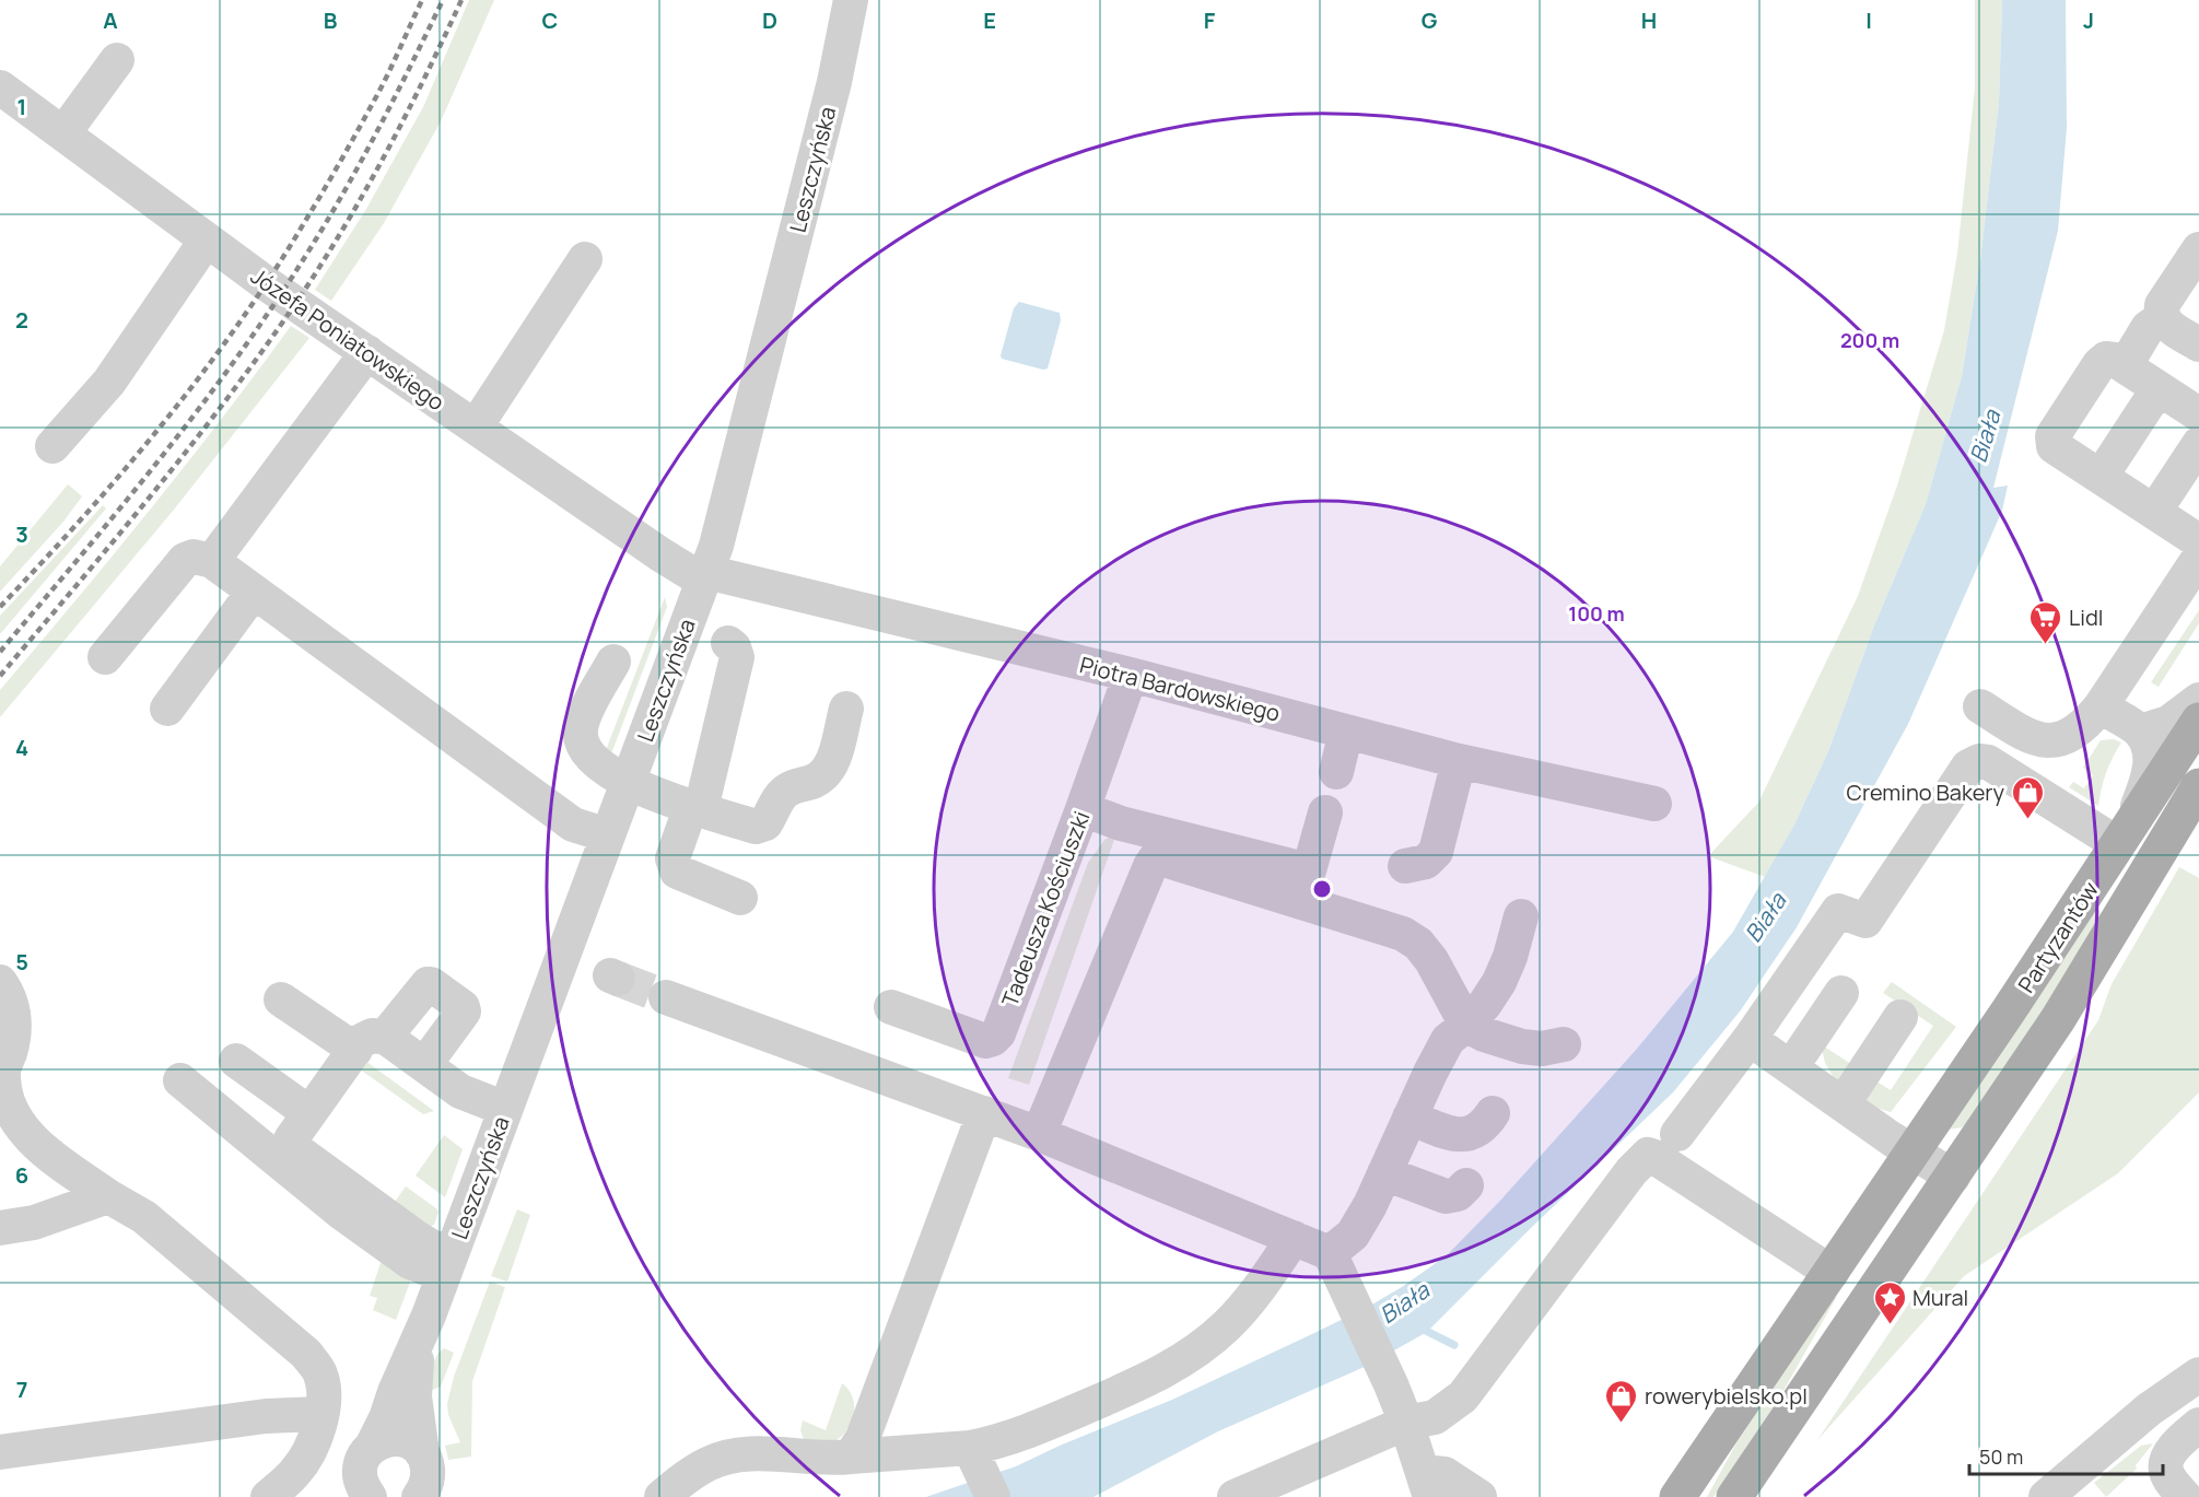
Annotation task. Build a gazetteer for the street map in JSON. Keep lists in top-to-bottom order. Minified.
{"streets":{"main road":["Partyzantów"],"street":["Leszczyńska","Józefa Poniatowskiego","Piotra Bardowskiego","Tadeusza Kościuszki"]},"crossings":[["Leszczyńska","Józefa Poniatowskiego"],["Leszczyńska","Piotra Bardowskiego"],["Józefa Poniatowskiego","Piotra Bardowskiego"],["Piotra Bardowskiego","Tadeusza Kościuszki"]],"water":["Biała"],"places":{"supermarket":["Lidl"],"shop":["Cremino Bakery","rowerybielsko.pl"],"place":["Mural"]},"scale_bar":"50 m","grid":{"columns":["A","B","C","D","E","F","G","H","I","J"],"rows":["1","2","3","4","5","6","7"]},"rings":["200 m","100 m"]}
